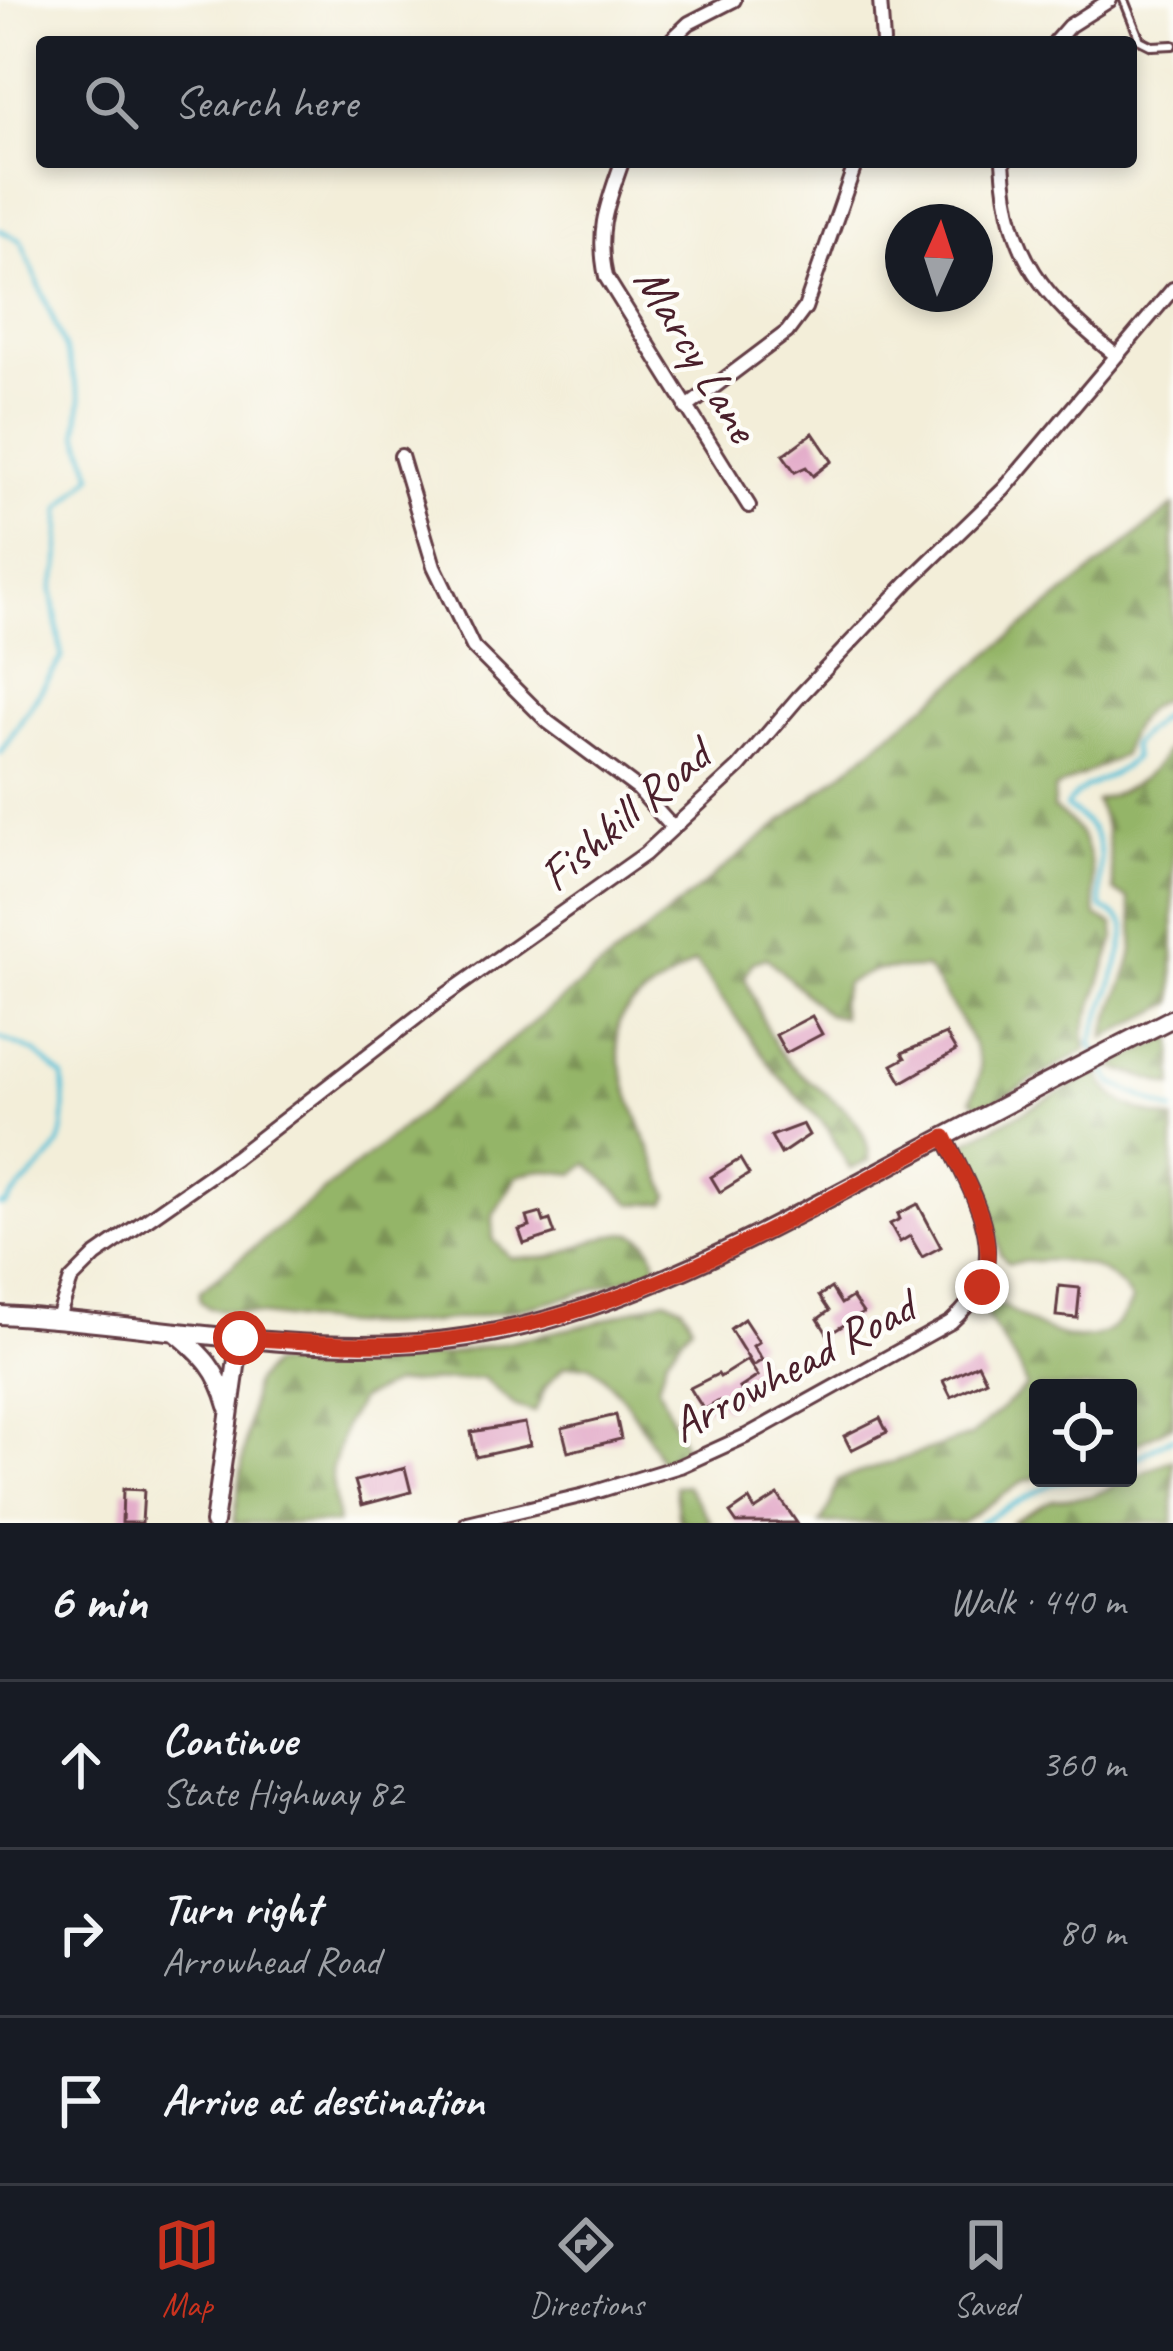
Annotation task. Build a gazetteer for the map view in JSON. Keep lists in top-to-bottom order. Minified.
{"streets":{"street":["Marcy Lane","Fishkill Road","Arrowhead Road"]},"north":"top","page":{"search":"Search here","heading":["6 min","Walk · 440 m"],"list":[["Continue","State Highway 82","360 m"],["Turn right","Arrowhead Road","80 m"],"Arrive at destination"],"nav":["Map","Directions","Saved"]}}
